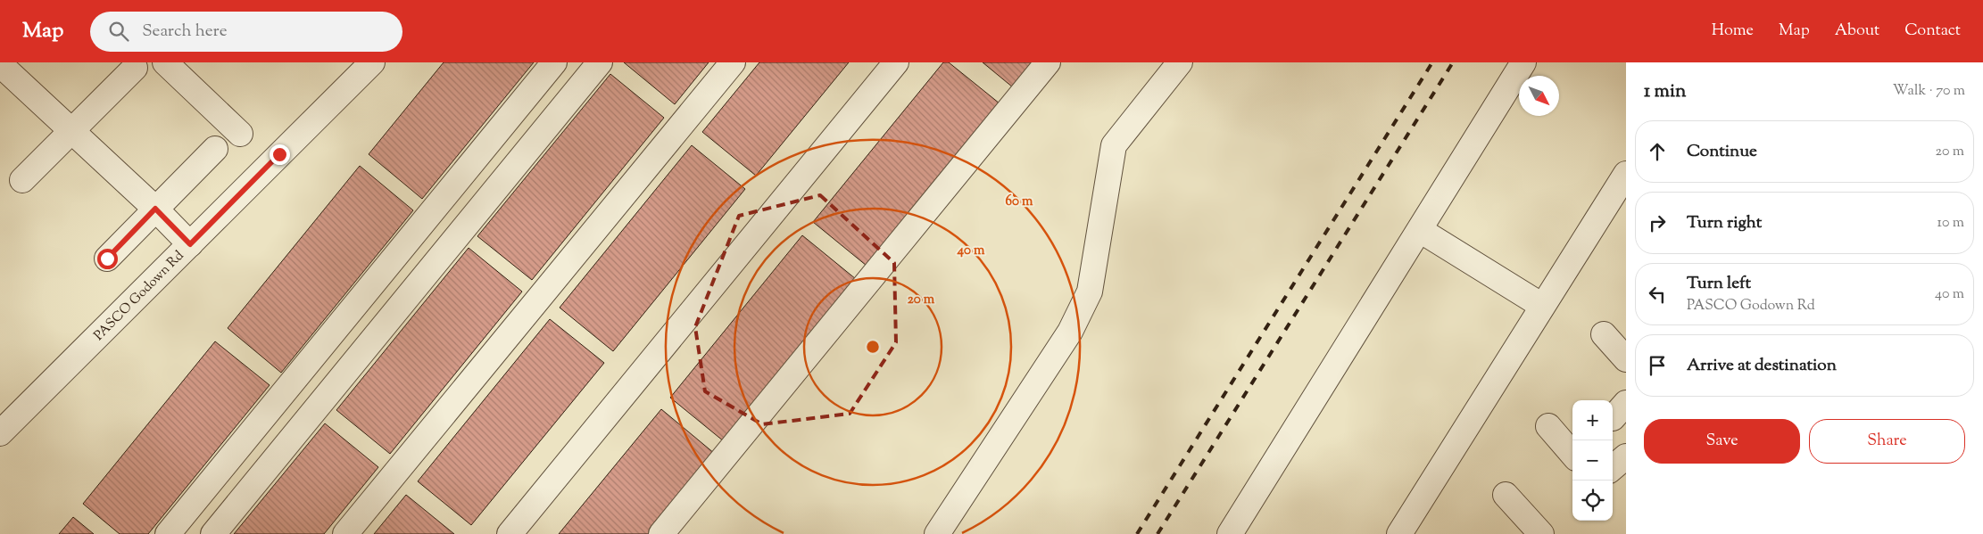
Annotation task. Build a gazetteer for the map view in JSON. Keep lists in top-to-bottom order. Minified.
{"streets":{"street":["PASCO Godown Rd"]},"north":"bottom right","page":{"header":"Map","search":"Search here","nav":["Home","Map","About","Contact"],"heading":["1 min","Walk · 70 m"],"list":[["Continue","20 m"],["Turn right","10 m"],["Turn left","PASCO Godown Rd","40 m"],"Arrive at destination"],"map_buttons":["+","−"],"buttons":["Save","Share"]},"rings":["60 m","40 m","20 m"]}
